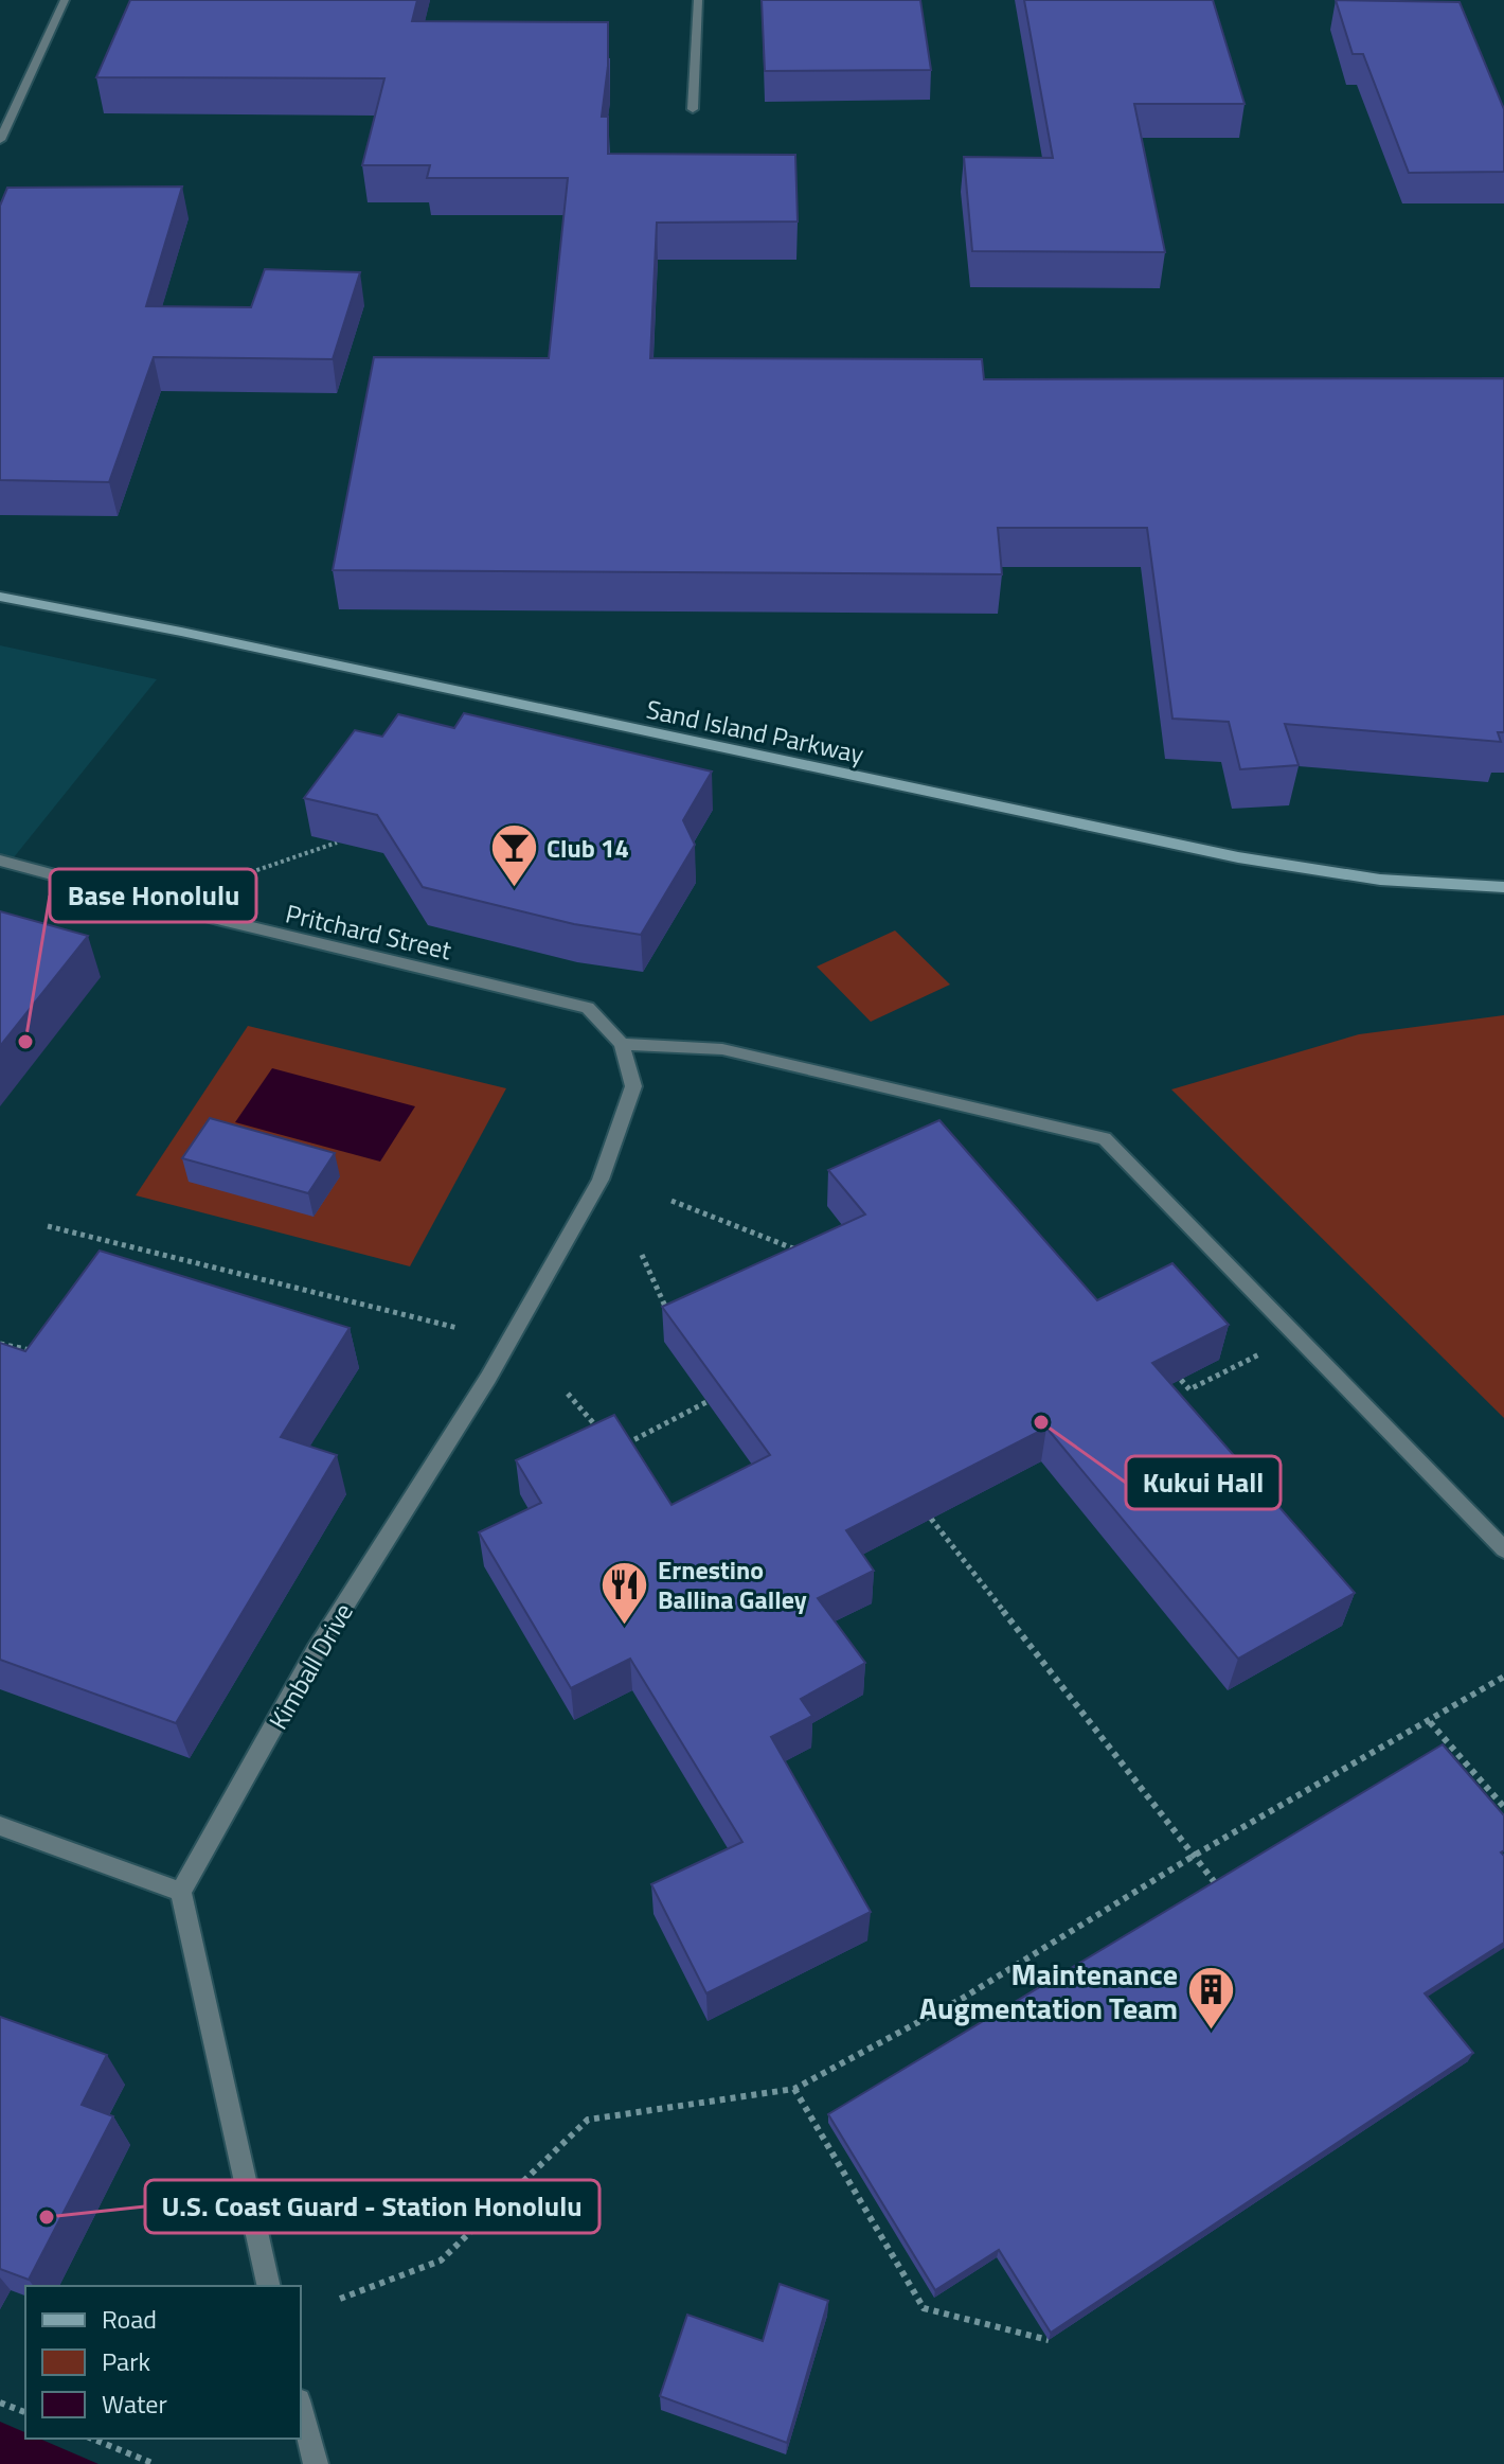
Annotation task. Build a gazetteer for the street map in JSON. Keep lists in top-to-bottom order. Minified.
{"streets":{"street":["Sand Island Parkway","Pritchard Street","Kimball Drive"]},"crossings":[["Pritchard Street","Kimball Drive"]],"places":{"bar":["Club 14"],"other":["Base Honolulu","Kukui Hall","U.S. Coast Guard - Station Honolulu"],"restaurant":["Ernestino Ballina Galley"],"building":["Maintenance Augmentation Team"]},"legend":["Road","Park","Water"]}
